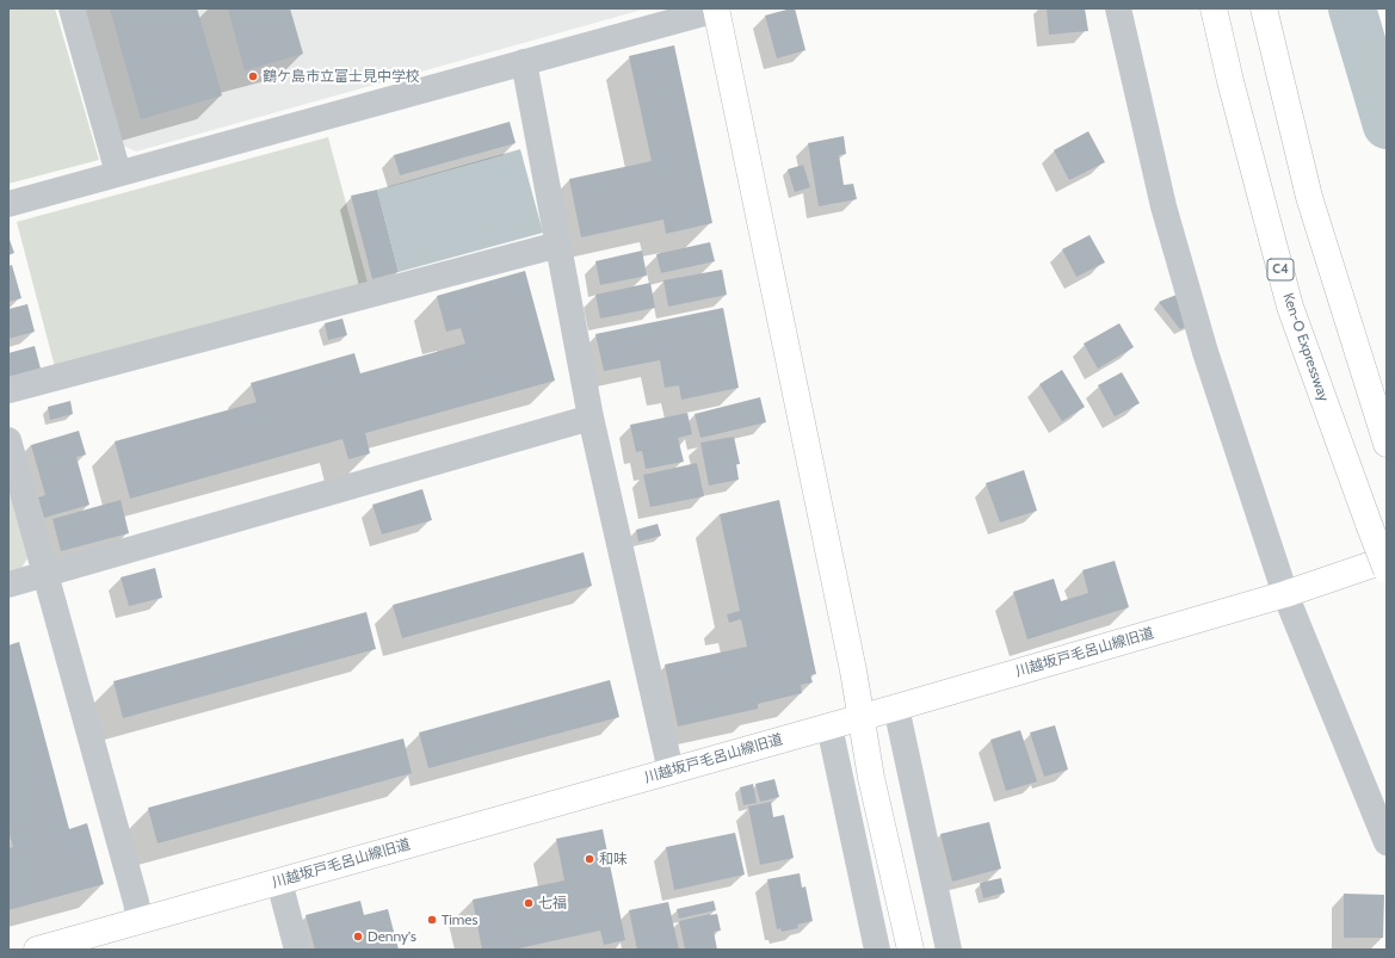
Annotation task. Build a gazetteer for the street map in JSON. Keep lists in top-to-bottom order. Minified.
{"streets":{"main road":["C4","Ken-O Expressway","川越坂戸毛呂山線旧道"]},"places":["鶴ケ島市立富士見中学校","和味","七福","Times","Denny's"]}
